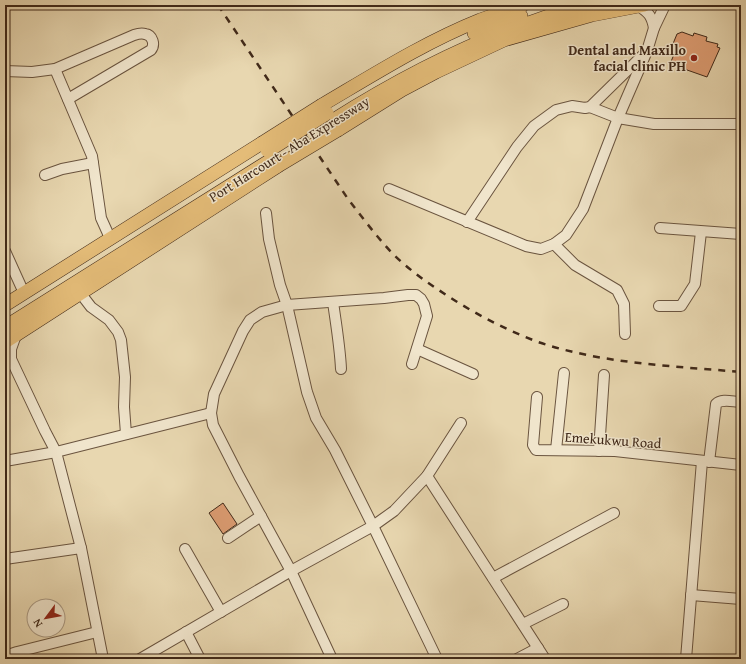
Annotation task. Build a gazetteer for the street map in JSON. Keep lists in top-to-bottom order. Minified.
{"streets":{"highway":["Port Harcourt - Aba Expressway"],"street":["Emekukwu Road"]},"places":["Dental and Maxillo facial clinic PH"],"north":"bottom left"}
